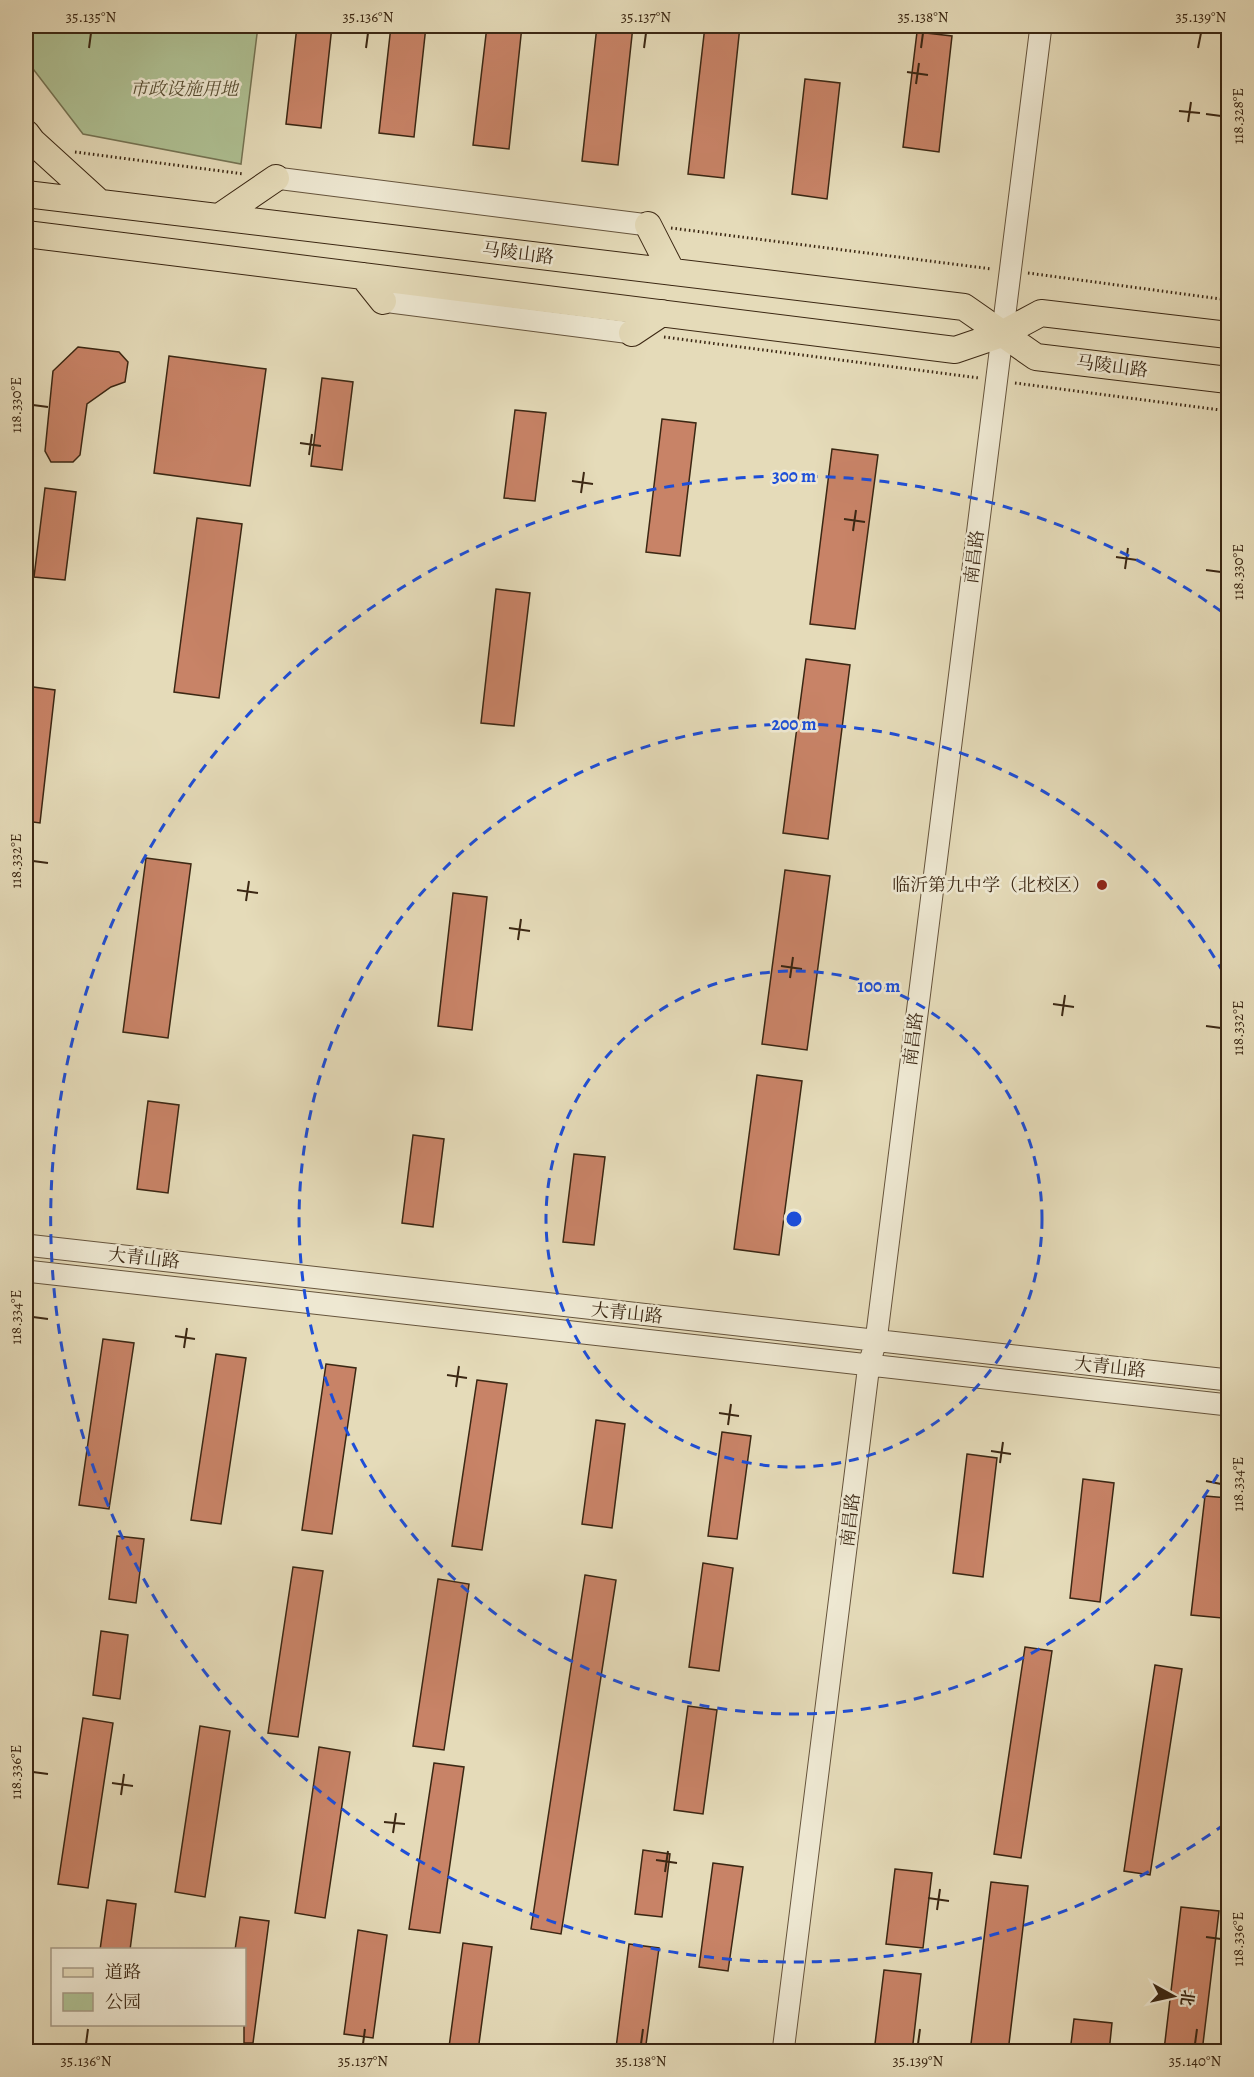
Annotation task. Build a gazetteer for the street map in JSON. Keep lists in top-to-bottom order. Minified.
{"streets":{"main road":["马陵山路"],"street":["南昌路","大青山路"]},"crossings":[["马陵山路","南昌路"],["南昌路","大青山路"]],"parks":["市政设施用地"],"places":["临沂第九中学（北校区）"],"legend":["道路","公园"],"north":"right","coordinates":["35.135°N","35.136°N","35.137°N","35.138°N","35.139°N","118.328°E","118.330°E","118.332°E","118.334°E","118.336°E","35.140°N"],"rings":["300 m","200 m","100 m"]}
